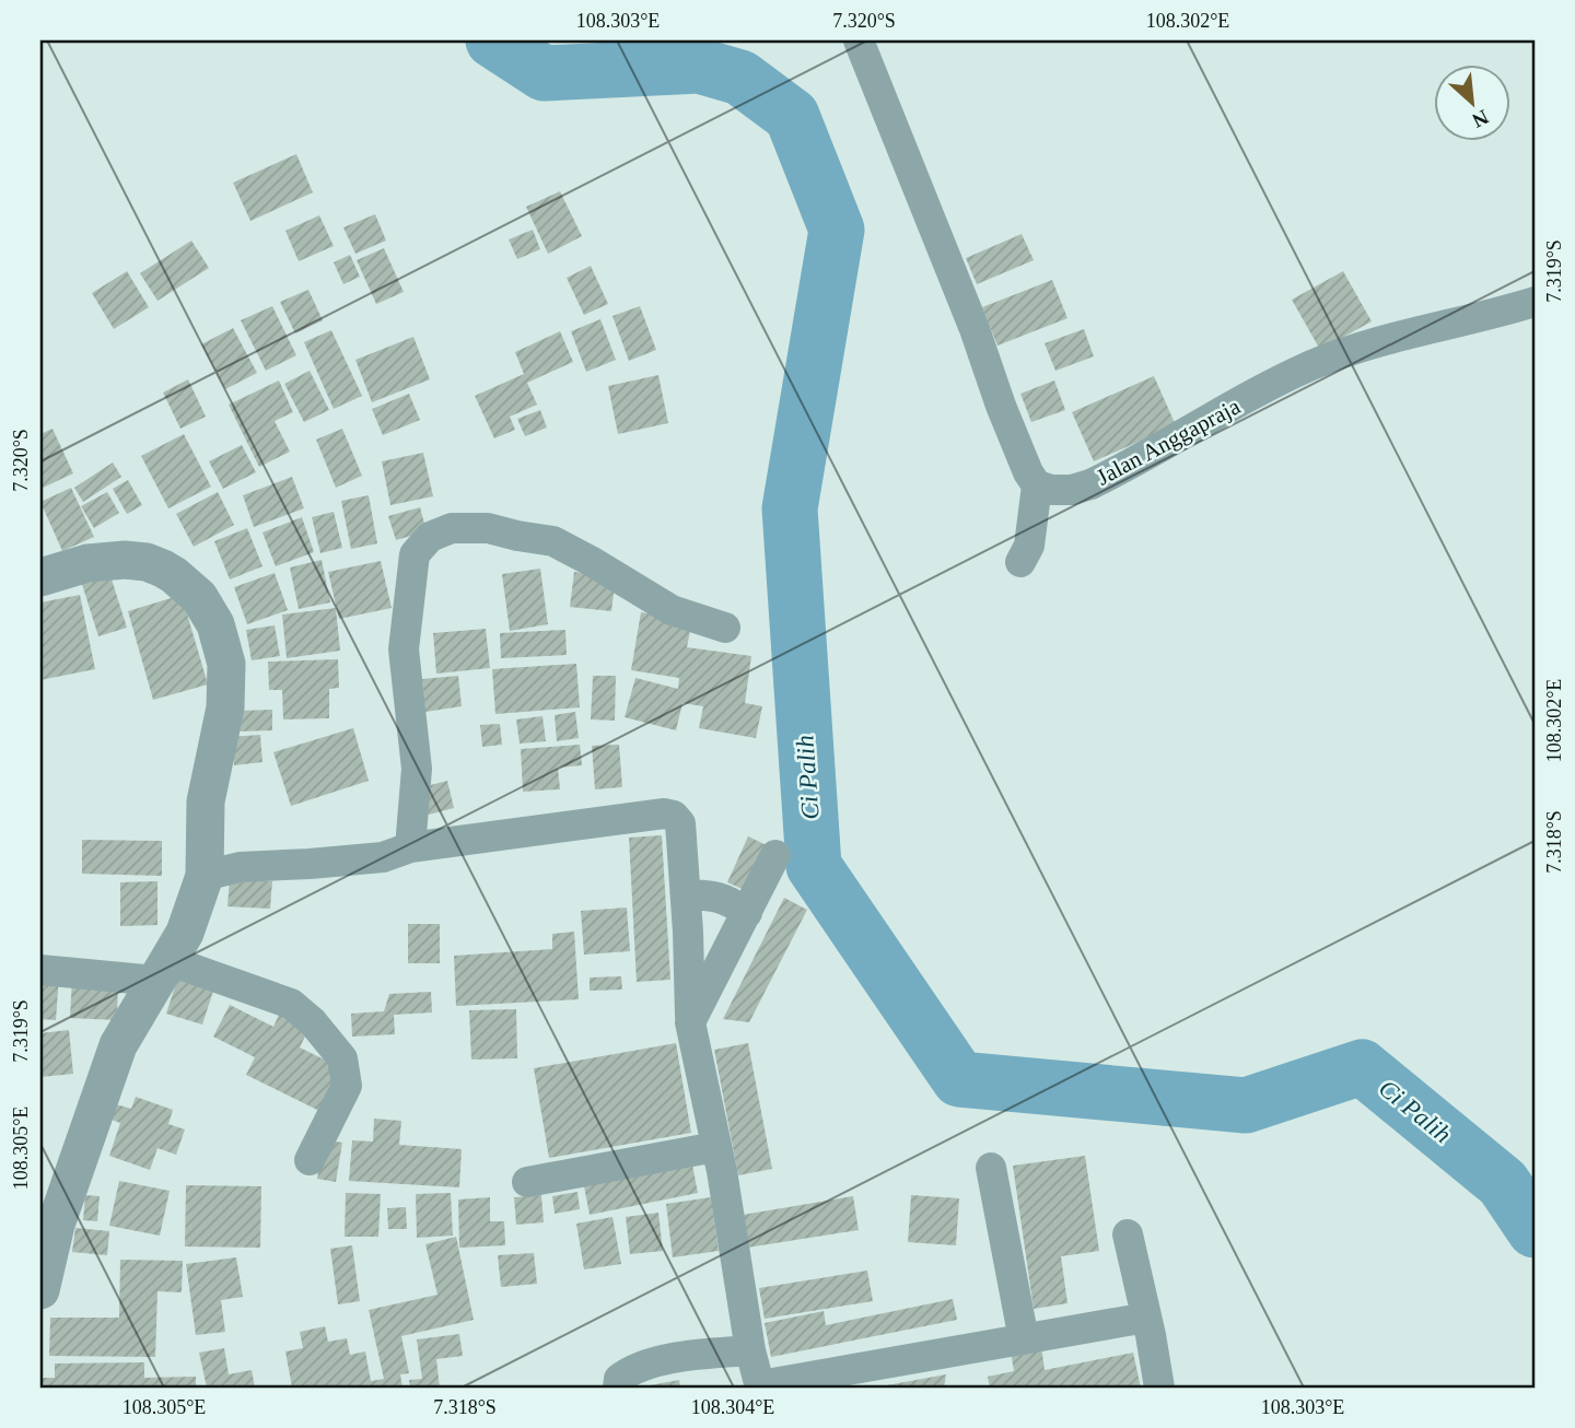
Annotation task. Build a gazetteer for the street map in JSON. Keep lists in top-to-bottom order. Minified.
{"streets":{"street":["Jalan Anggapraja"]},"water":["Ci Palih"],"north":"bottom right","coordinates":["108.303°E","7.320°S","108.302°E","7.319°S","7.318°S","108.305°E","108.304°E"]}
